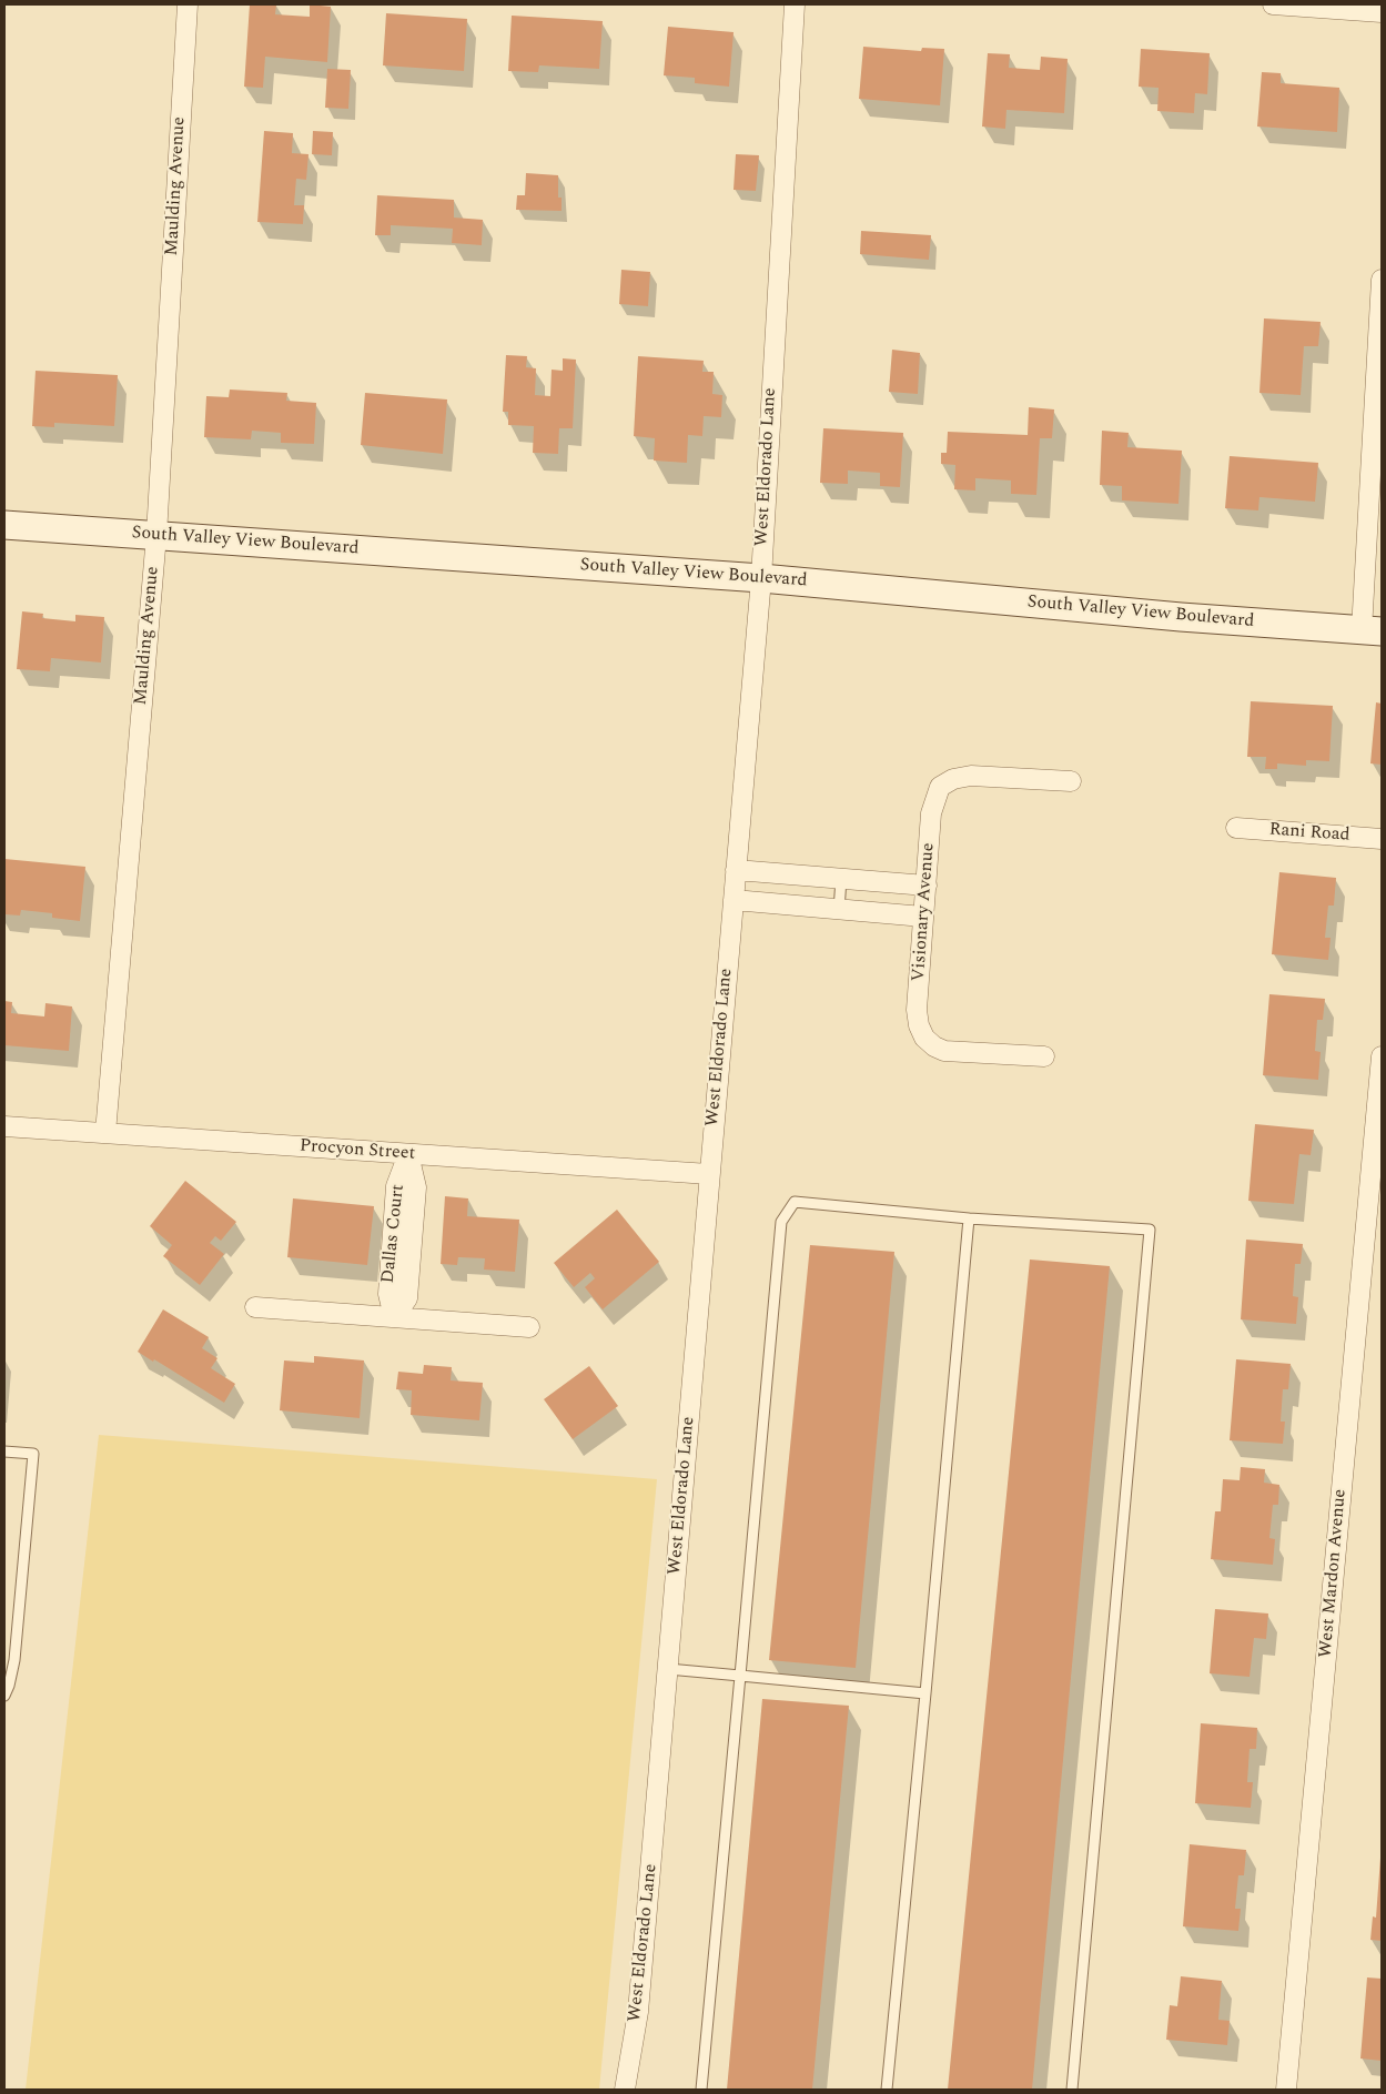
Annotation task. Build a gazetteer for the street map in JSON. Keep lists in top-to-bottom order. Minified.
{"streets":{"main road":["South Valley View Boulevard"],"street":["Maulding Avenue","West Eldorado Lane","Rani Road","Visionary Avenue","Procyon Street","Dallas Court","West Mardon Avenue"]},"crossings":[["Maulding Avenue","South Valley View Boulevard"],["Maulding Avenue","Procyon Street"],["West Eldorado Lane","South Valley View Boulevard"],["West Eldorado Lane","Procyon Street"],["Procyon Street","Dallas Court"]]}
